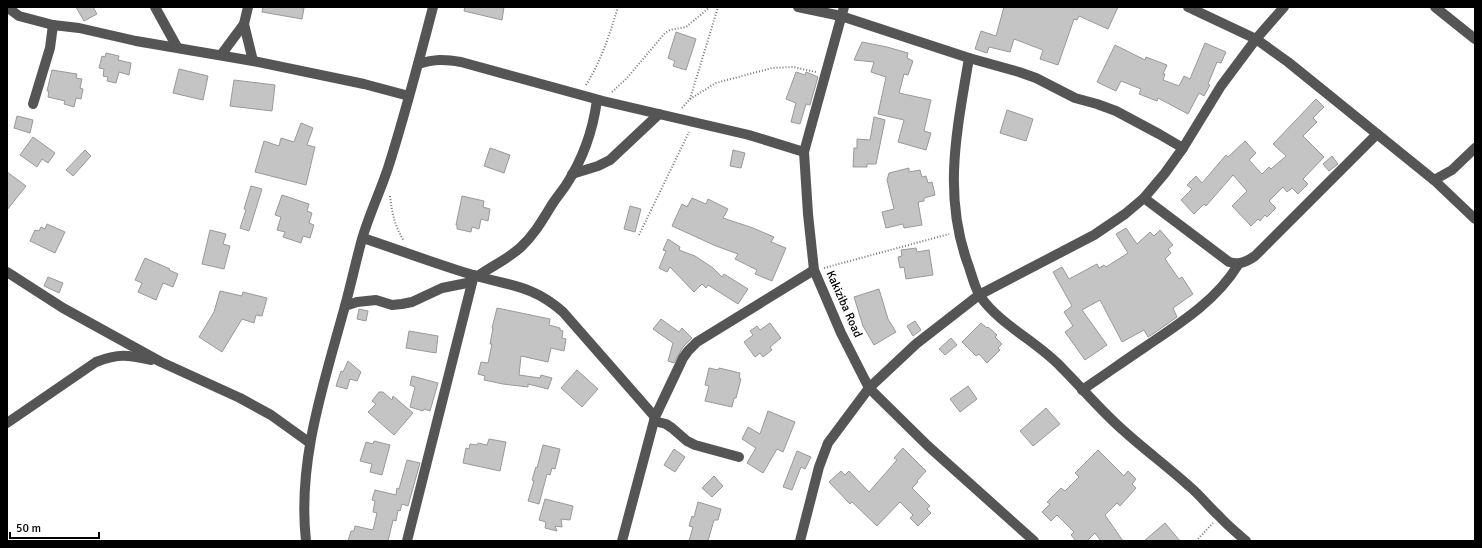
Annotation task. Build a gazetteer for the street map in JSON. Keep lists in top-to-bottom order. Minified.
{"streets":{"street":["Kakiziba Road"]},"scale_bar":"50 m"}
